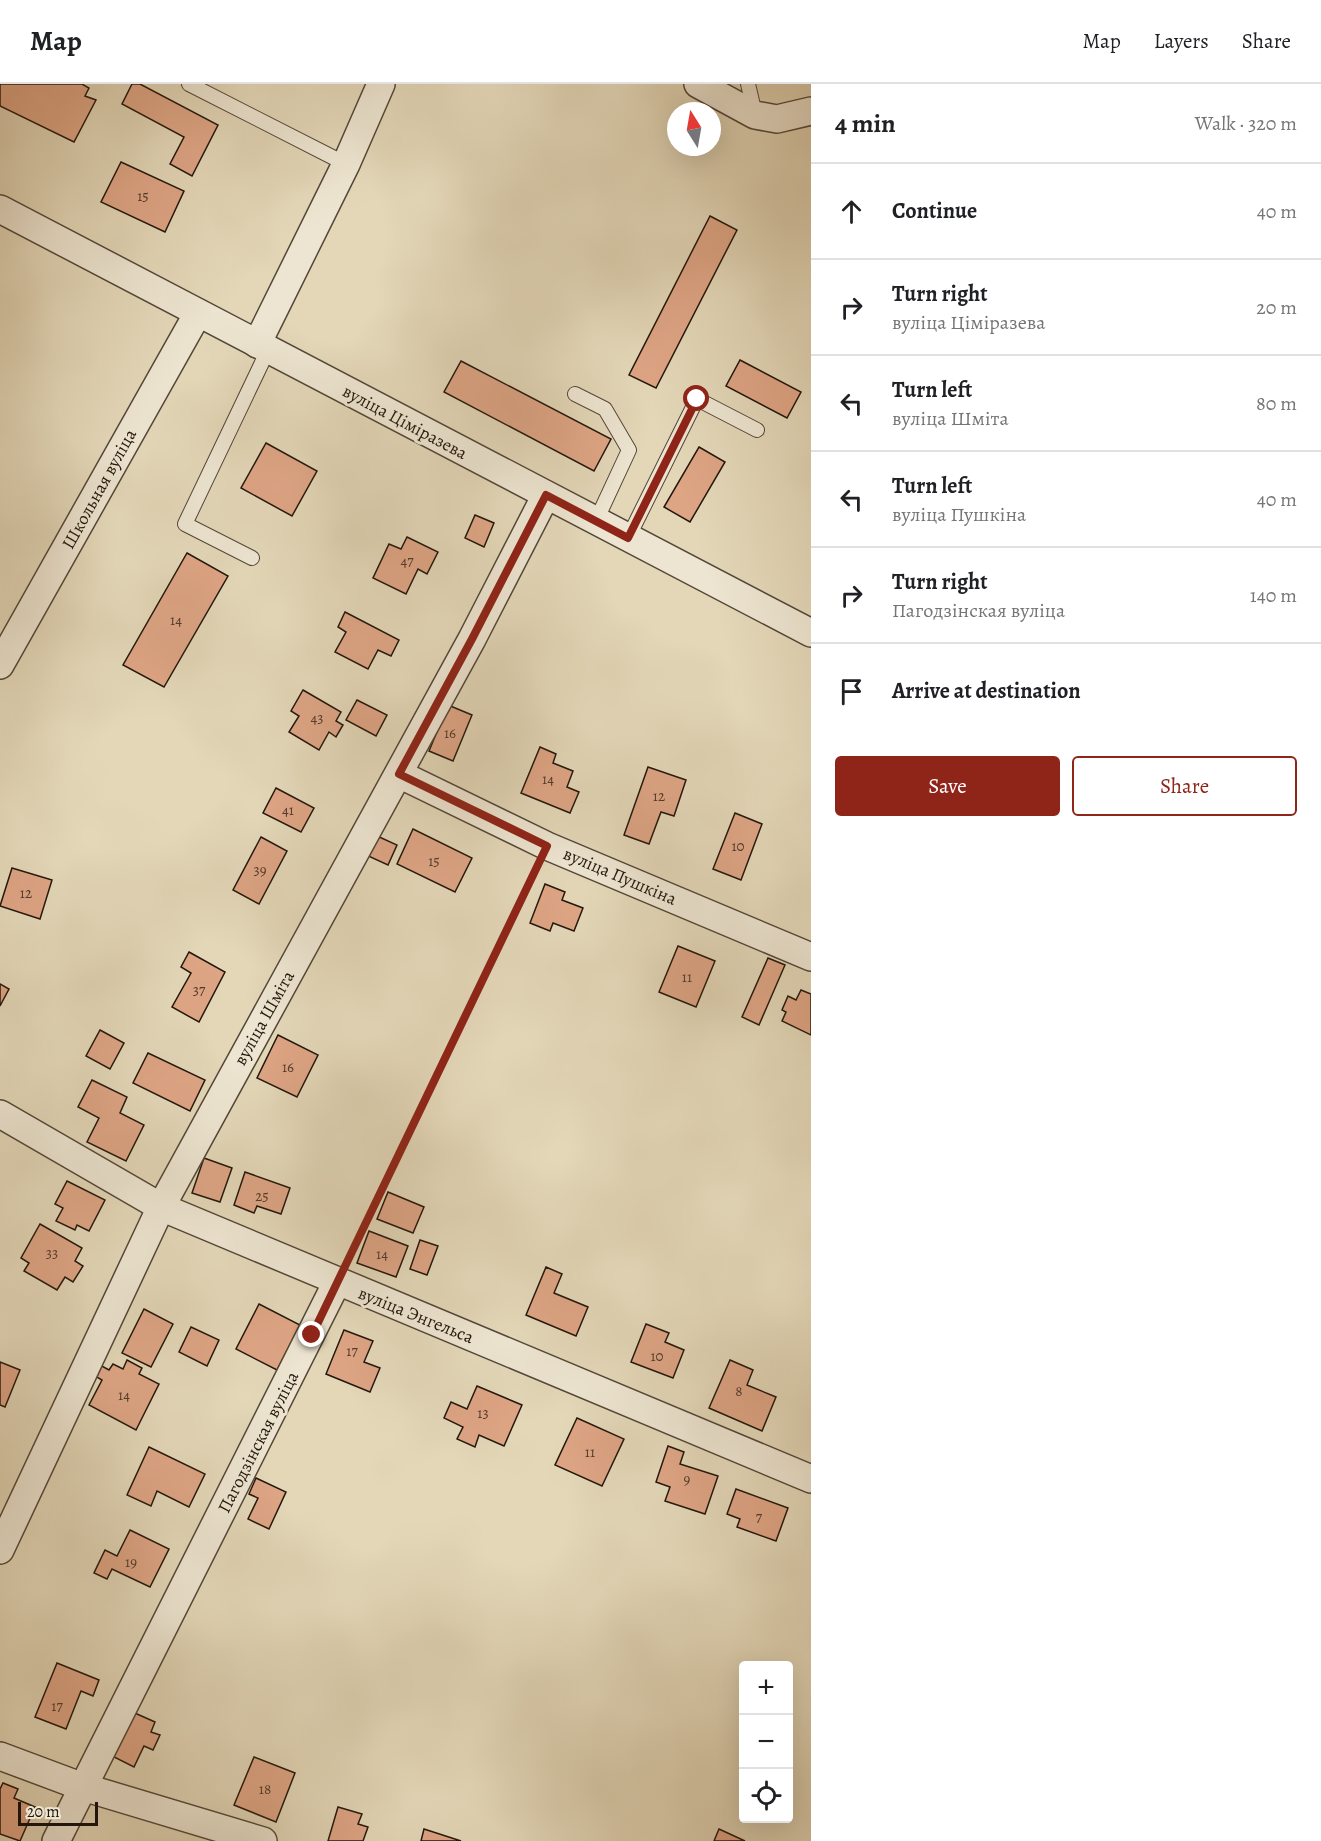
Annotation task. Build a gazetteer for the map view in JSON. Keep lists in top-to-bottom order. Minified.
{"streets":{"street":["вуліца Ціміразева","Школьная вуліца","вуліца Пушкіна","вуліца Шміта","вуліца Энгельса","Пагодзінская вуліца"]},"crossings":[["вуліца Ціміразева","Школьная вуліца"],["вуліца Ціміразева","вуліца Шміта"],["вуліца Пушкіна","вуліца Шміта"],["вуліца Шміта","вуліца Энгельса"],["вуліца Энгельса","Пагодзінская вуліца"]],"house_numbers":["15","47","14","43","16","14","12","41","10","15","39","12","11","37","16","25","33","14","17","10","8","14","13","11","9","7","19","17","18"],"scale_bar":"20 m","north":"top","page":{"header":"Map","nav":["Map","Layers","Share"],"heading":["4 min","Walk · 320 m"],"list":[["Continue","40 m"],["Turn right","вуліца Ціміразева","20 m"],["Turn left","вуліца Шміта","80 m"],["Turn left","вуліца Пушкіна","40 m"],["Turn right","Пагодзінская вуліца","140 m"],"Arrive at destination"],"buttons":["Save","Share"],"map_buttons":["+","−"],"scale":"20 m"}}
